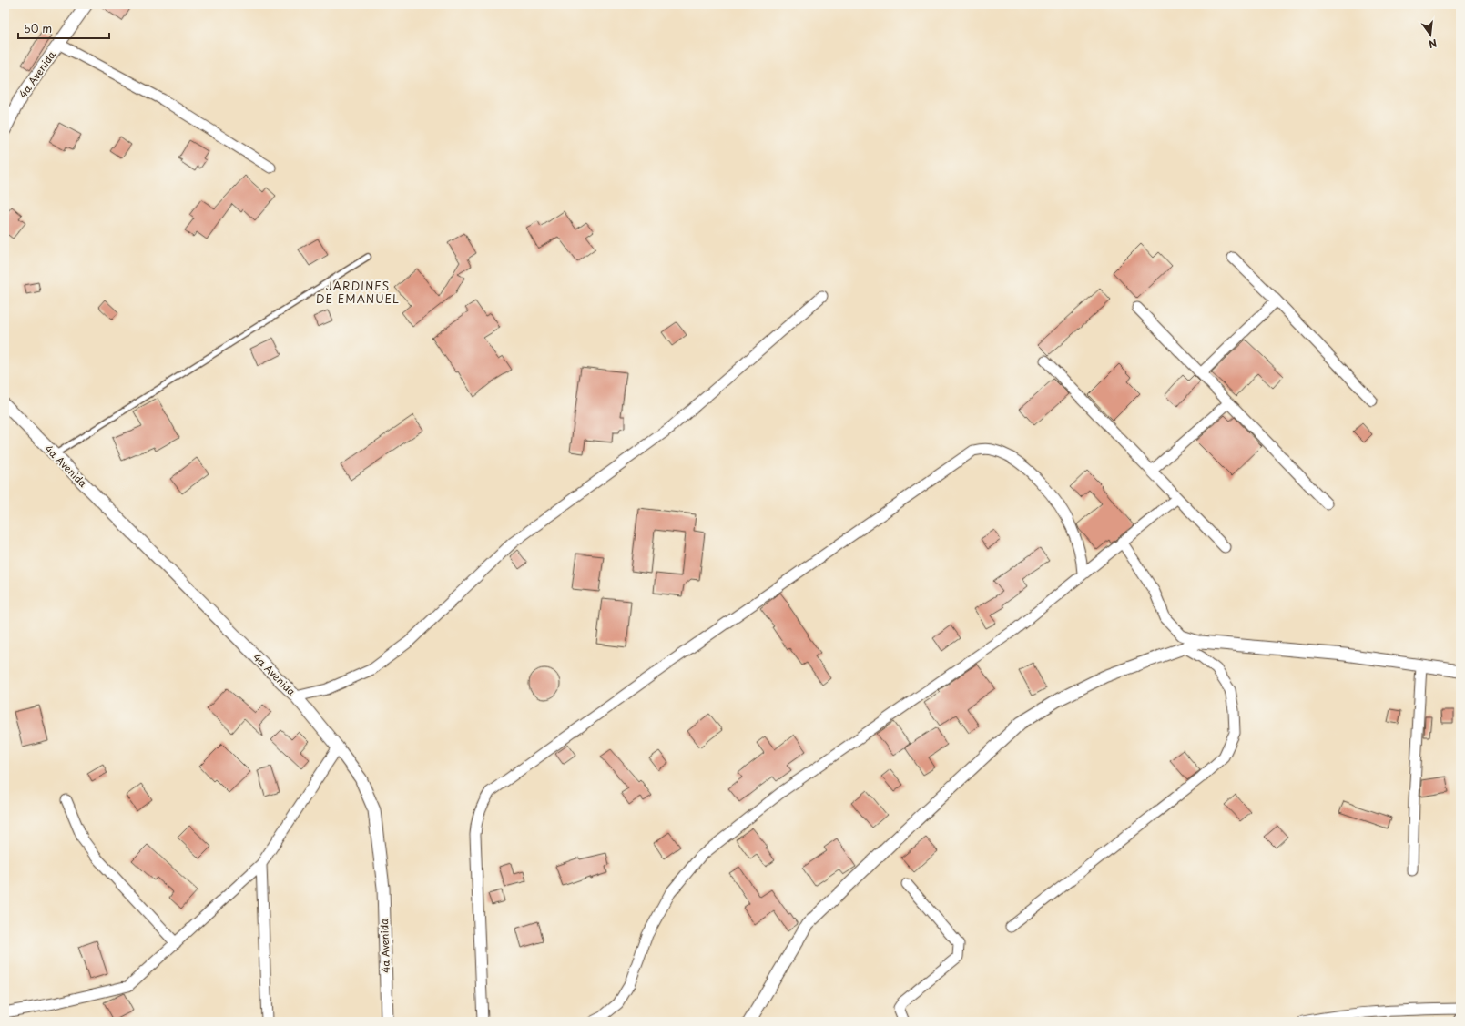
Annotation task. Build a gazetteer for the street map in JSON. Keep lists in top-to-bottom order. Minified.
{"streets":{"street":["4a Avenida"]},"districts":["JARDINES DE EMANUEL"],"scale_bar":"50 m","north":"bottom"}
